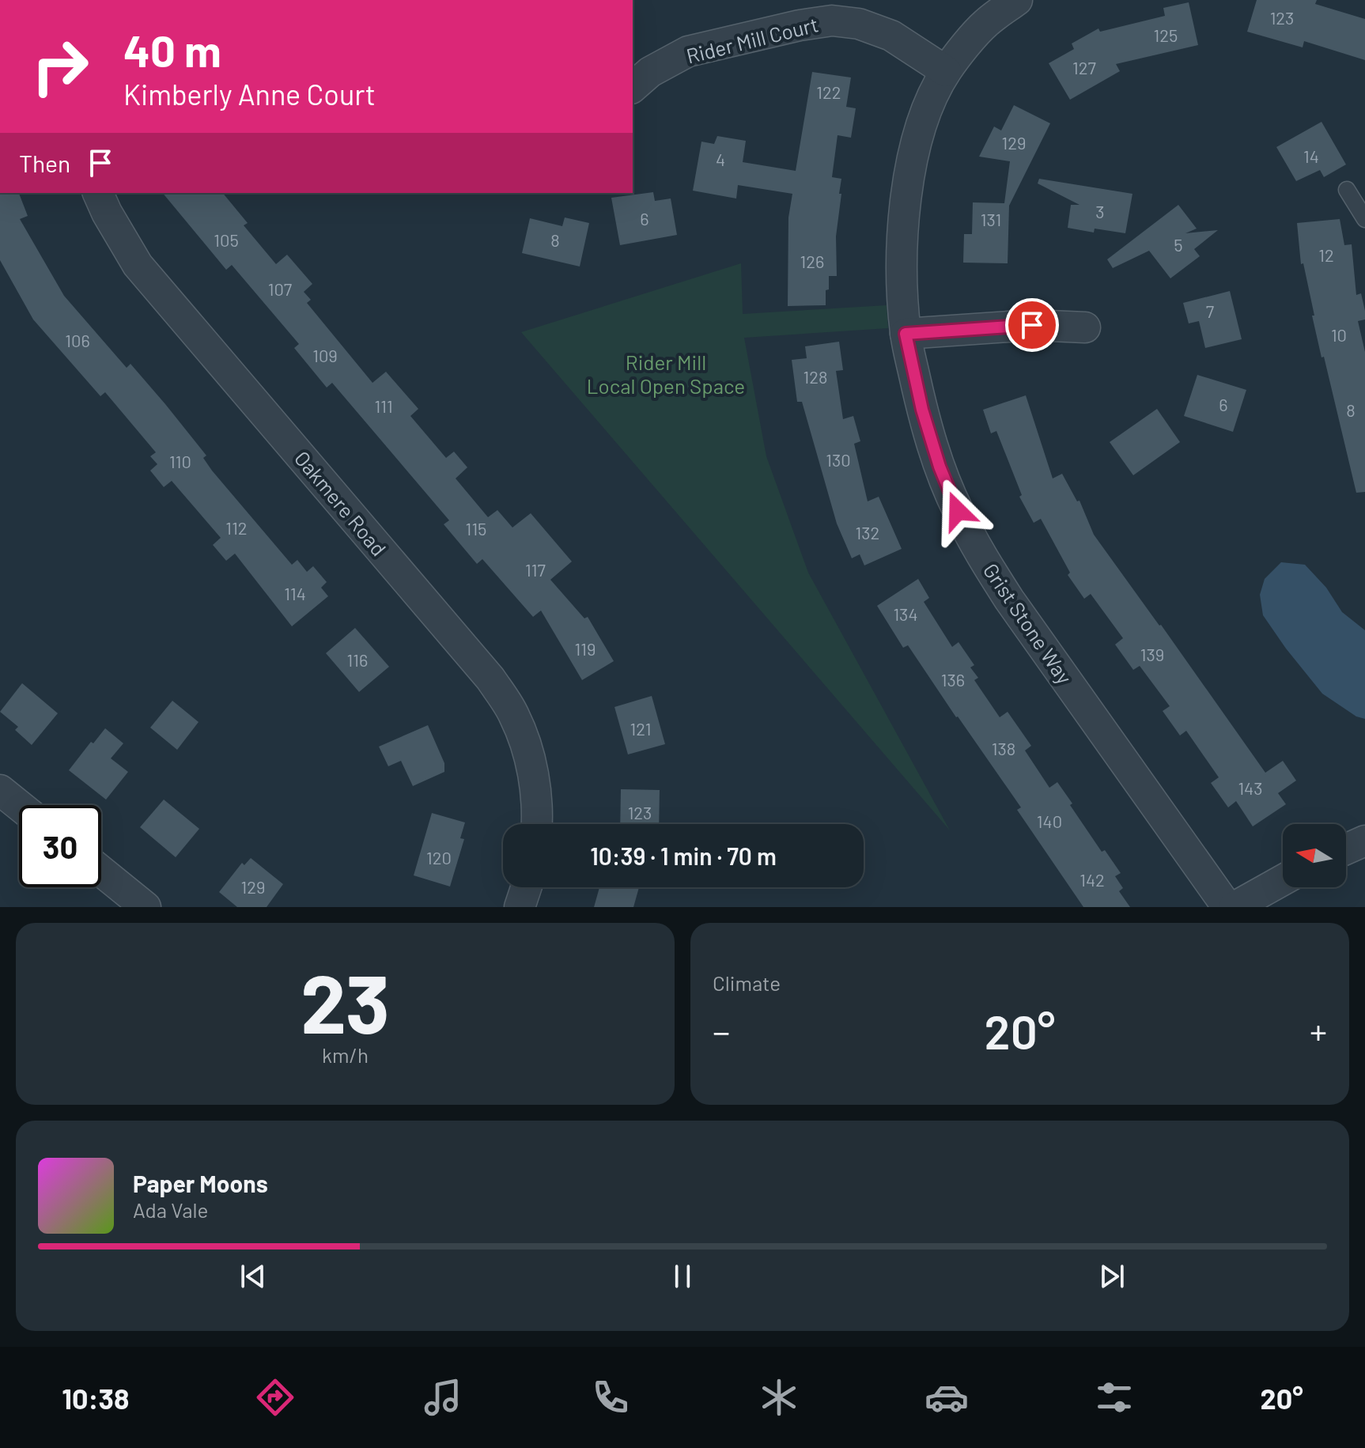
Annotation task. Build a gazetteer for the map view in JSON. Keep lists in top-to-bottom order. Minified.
{"streets":{"street":["Rider Mill Court","Oakmere Road","Grist Stone Way"]},"crossings":[["Rider Mill Court","Grist Stone Way"]],"parks":["Rider Mill Local Open Space"],"house_numbers":["123","125","127","122","129","14","4","3","6","131","105","8","5","12","126","107","7","10","106","109","128","6","111","8","130","110","112","115","132","117","114","134","119","139","116","136","121","138","143","123","140","120","142","129"],"north":"left","page":{"turn":["40 m","Kimberly Anne Court"],"then":"Then","limit":"30","trip":"10:39 · 1 min · 70 m","tile":[["23","km/h"],"Climate"],"heat":["−","20°","+"],"song":["Paper Moons","Ada Vale"],"tabs":["10:38","20°"]}}
